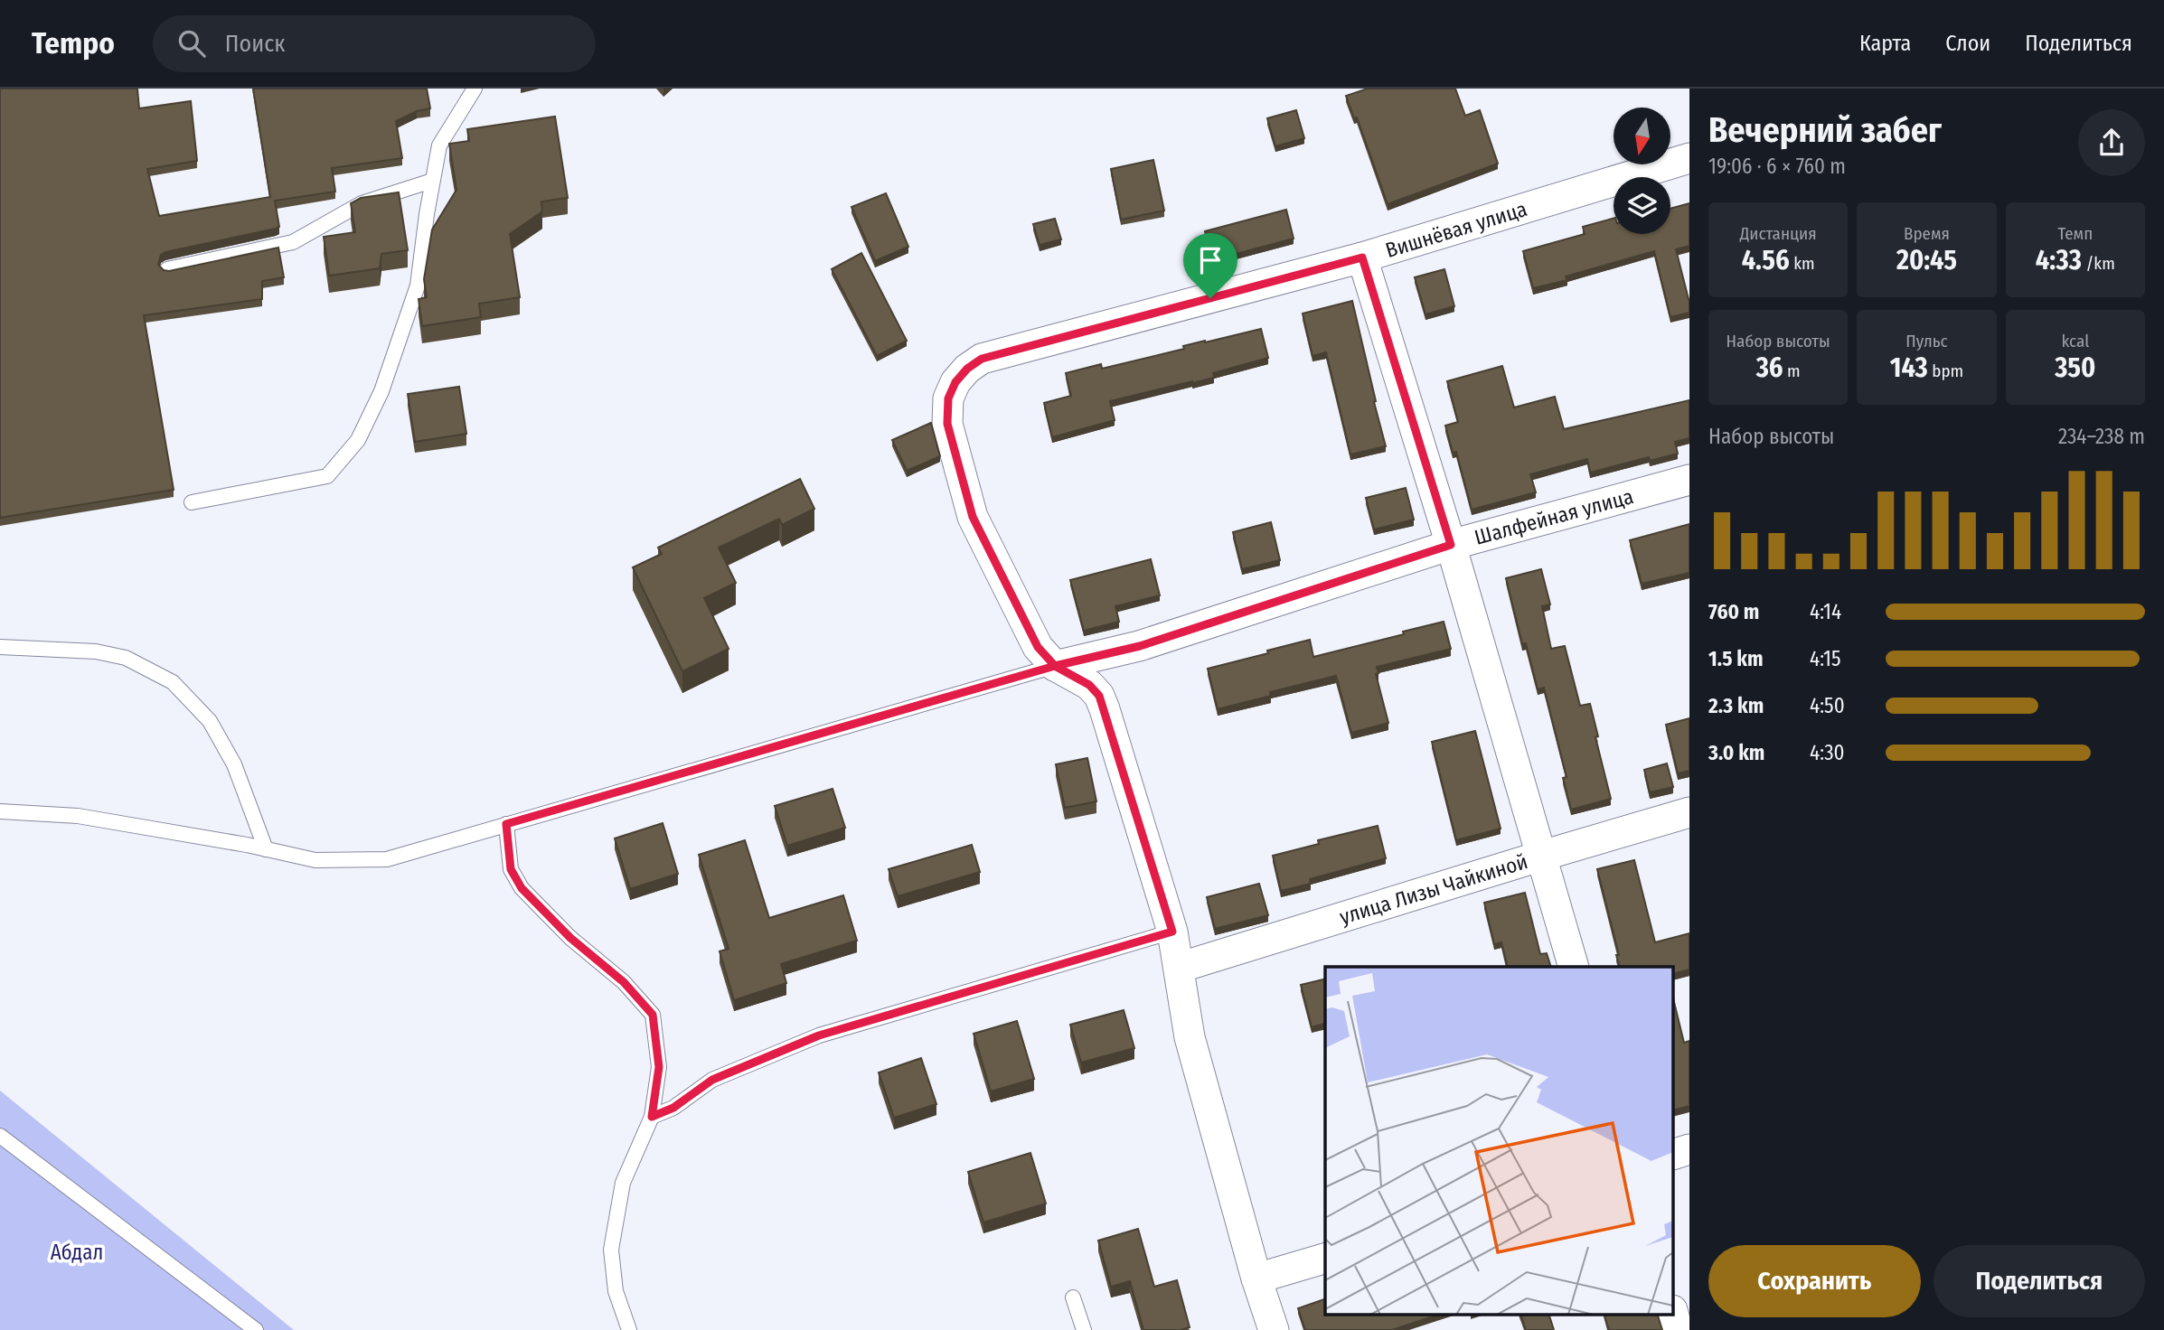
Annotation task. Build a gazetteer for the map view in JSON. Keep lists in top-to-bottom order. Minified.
{"streets":{"street":["Вишнёвая улица","Шалфейная улица","улица Лизы Чайкиной"]},"crossings":[["Вишнёвая улица","Шалфейная улица"]],"parks":["Абдал"],"north":"bottom","page":{"header":"Tempo","search":"Поиск","nav":["Карта","Слои","Поделиться"],"heading":["Вечерний забег","19:06 · 6 × 760 m"],"stats":[["Дистанция","4.56 km"],["Время","20:45"],["Темп","4:33 /km"],["Набор высоты","36 m"],["Пульс","143 bpm"],["kcal","350"]],"chart":["Набор высоты","234–238 m"],"list":[{"name":"760 m","note":"4:14"},{"name":"1.5 km","note":"4:15"},{"name":"2.3 km","note":"4:50"},{"name":"3.0 km","note":"4:30"}],"buttons":["Сохранить","Поделиться"]}}
